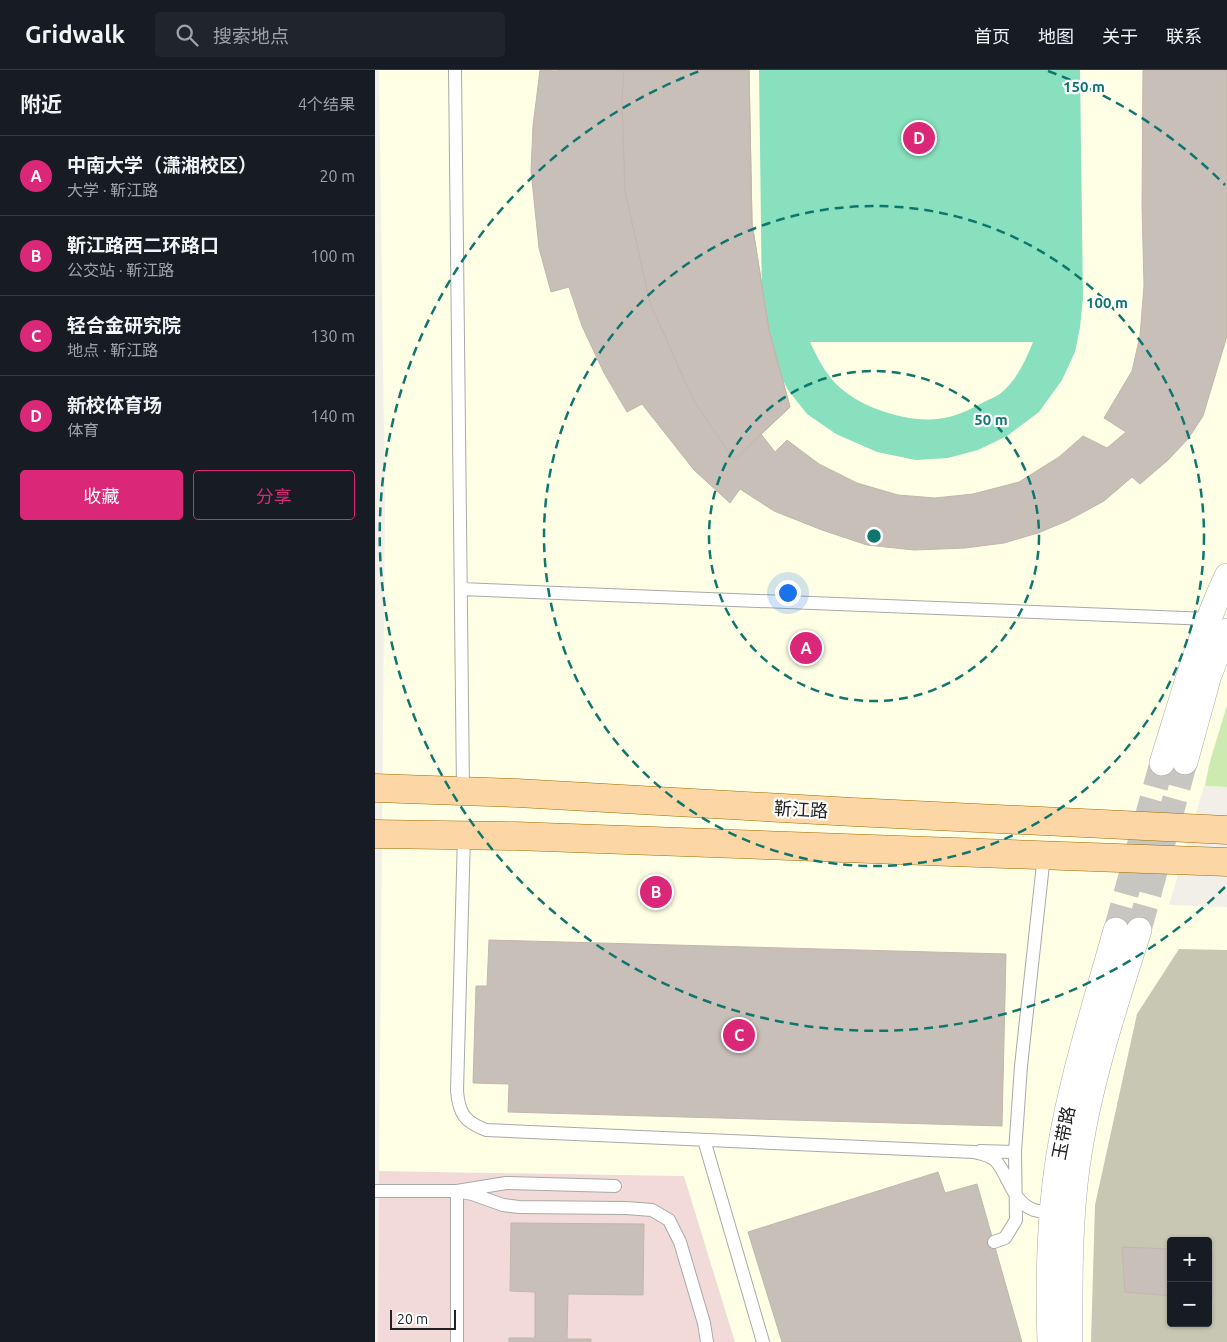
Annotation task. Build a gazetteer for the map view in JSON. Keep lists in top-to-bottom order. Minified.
{"streets":{"main road":["靳江路"]},"scale_bar":"20 m","page":{"header":"Gridwalk","search":"搜索地点","nav":["首页","地图","关于","联系"],"heading":["附近","4个结果"],"pins":["D","A","B","C"],"list":[{"mark":"A","name":"中南大学（潇湘校区）","note":"大学 · 靳江路","value":"20 m"},{"mark":"B","name":"靳江路西二环路口","note":"公交站 · 靳江路","value":"100 m"},{"mark":"C","name":"轻合金研究院","note":"地点 · 靳江路","value":"130 m"},{"mark":"D","name":"新校体育场","note":"体育","value":"140 m"}],"buttons":["收藏","分享"],"map_buttons":["+","−"],"scale":"20 m"},"rings":["150 m","100 m","50 m"]}
